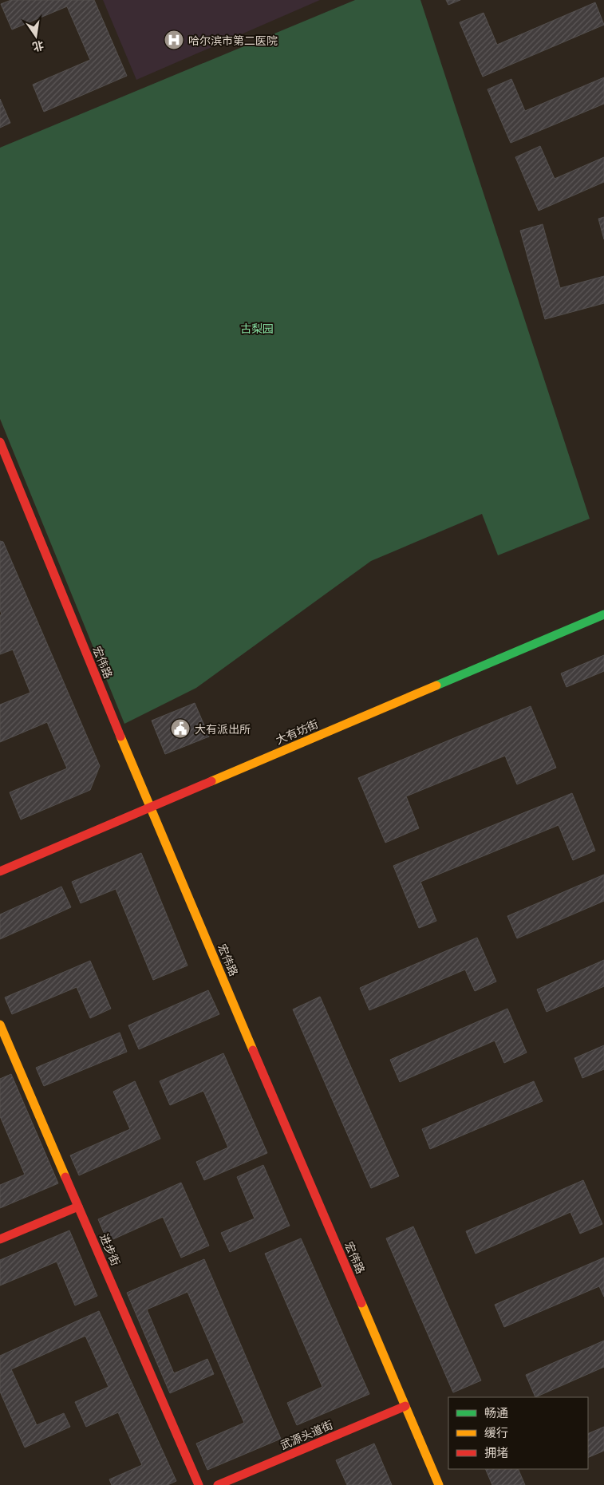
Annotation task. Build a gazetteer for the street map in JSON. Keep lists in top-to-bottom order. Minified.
{"streets":{"main road":["宏伟路","大有坊街","进步街","武源头道街"]},"crossings":[["宏伟路","大有坊街"],["宏伟路","武源头道街"]],"parks":["古梨园"],"places":{"hospital":["哈尔滨市第二医院"],"public building":["大有派出所"]},"legend":["畅通","缓行","拥堵"],"north":"bottom"}
